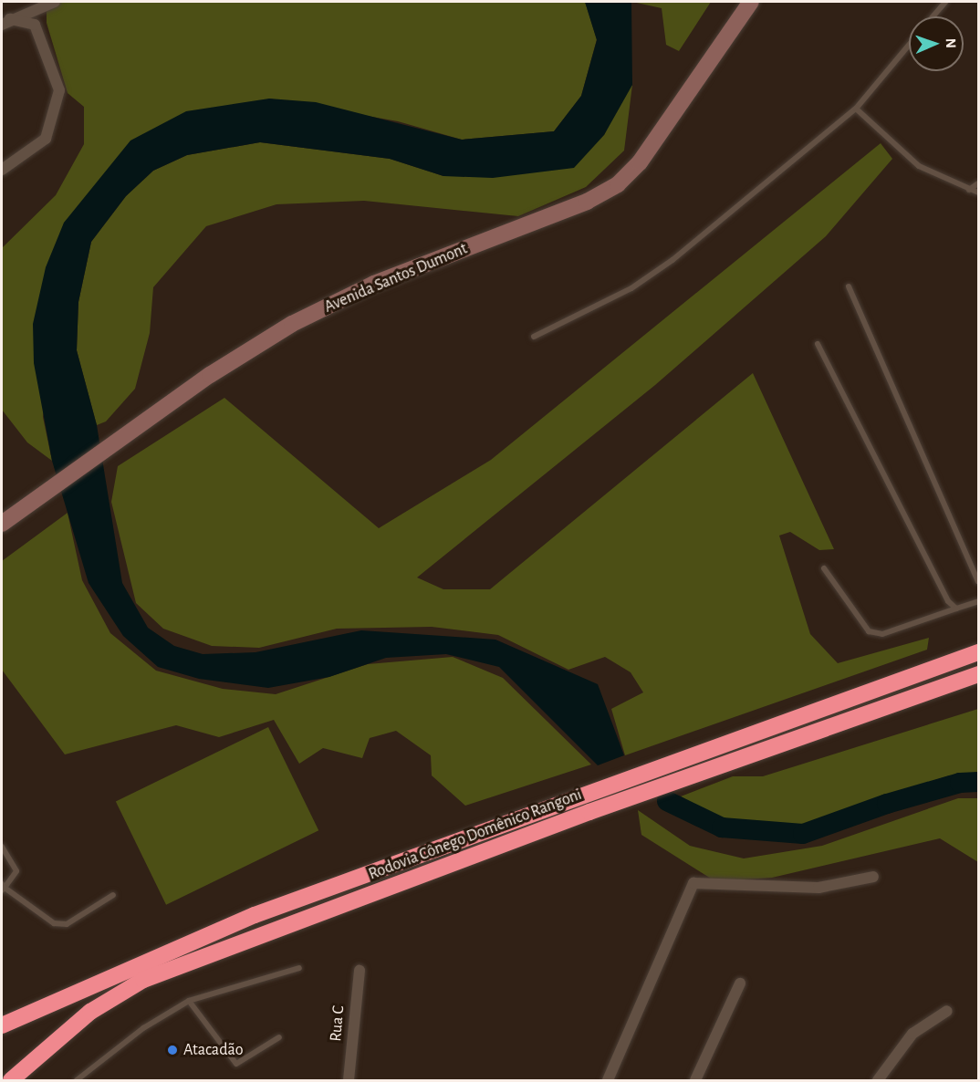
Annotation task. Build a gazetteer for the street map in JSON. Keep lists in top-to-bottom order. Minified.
{"streets":{"highway":["Rodovia Cônego Domênico Rangoni"],"main road":["Avenida Santos Dumont"],"street":["Rua C"]},"places":["Atacadão"],"north":"right"}
